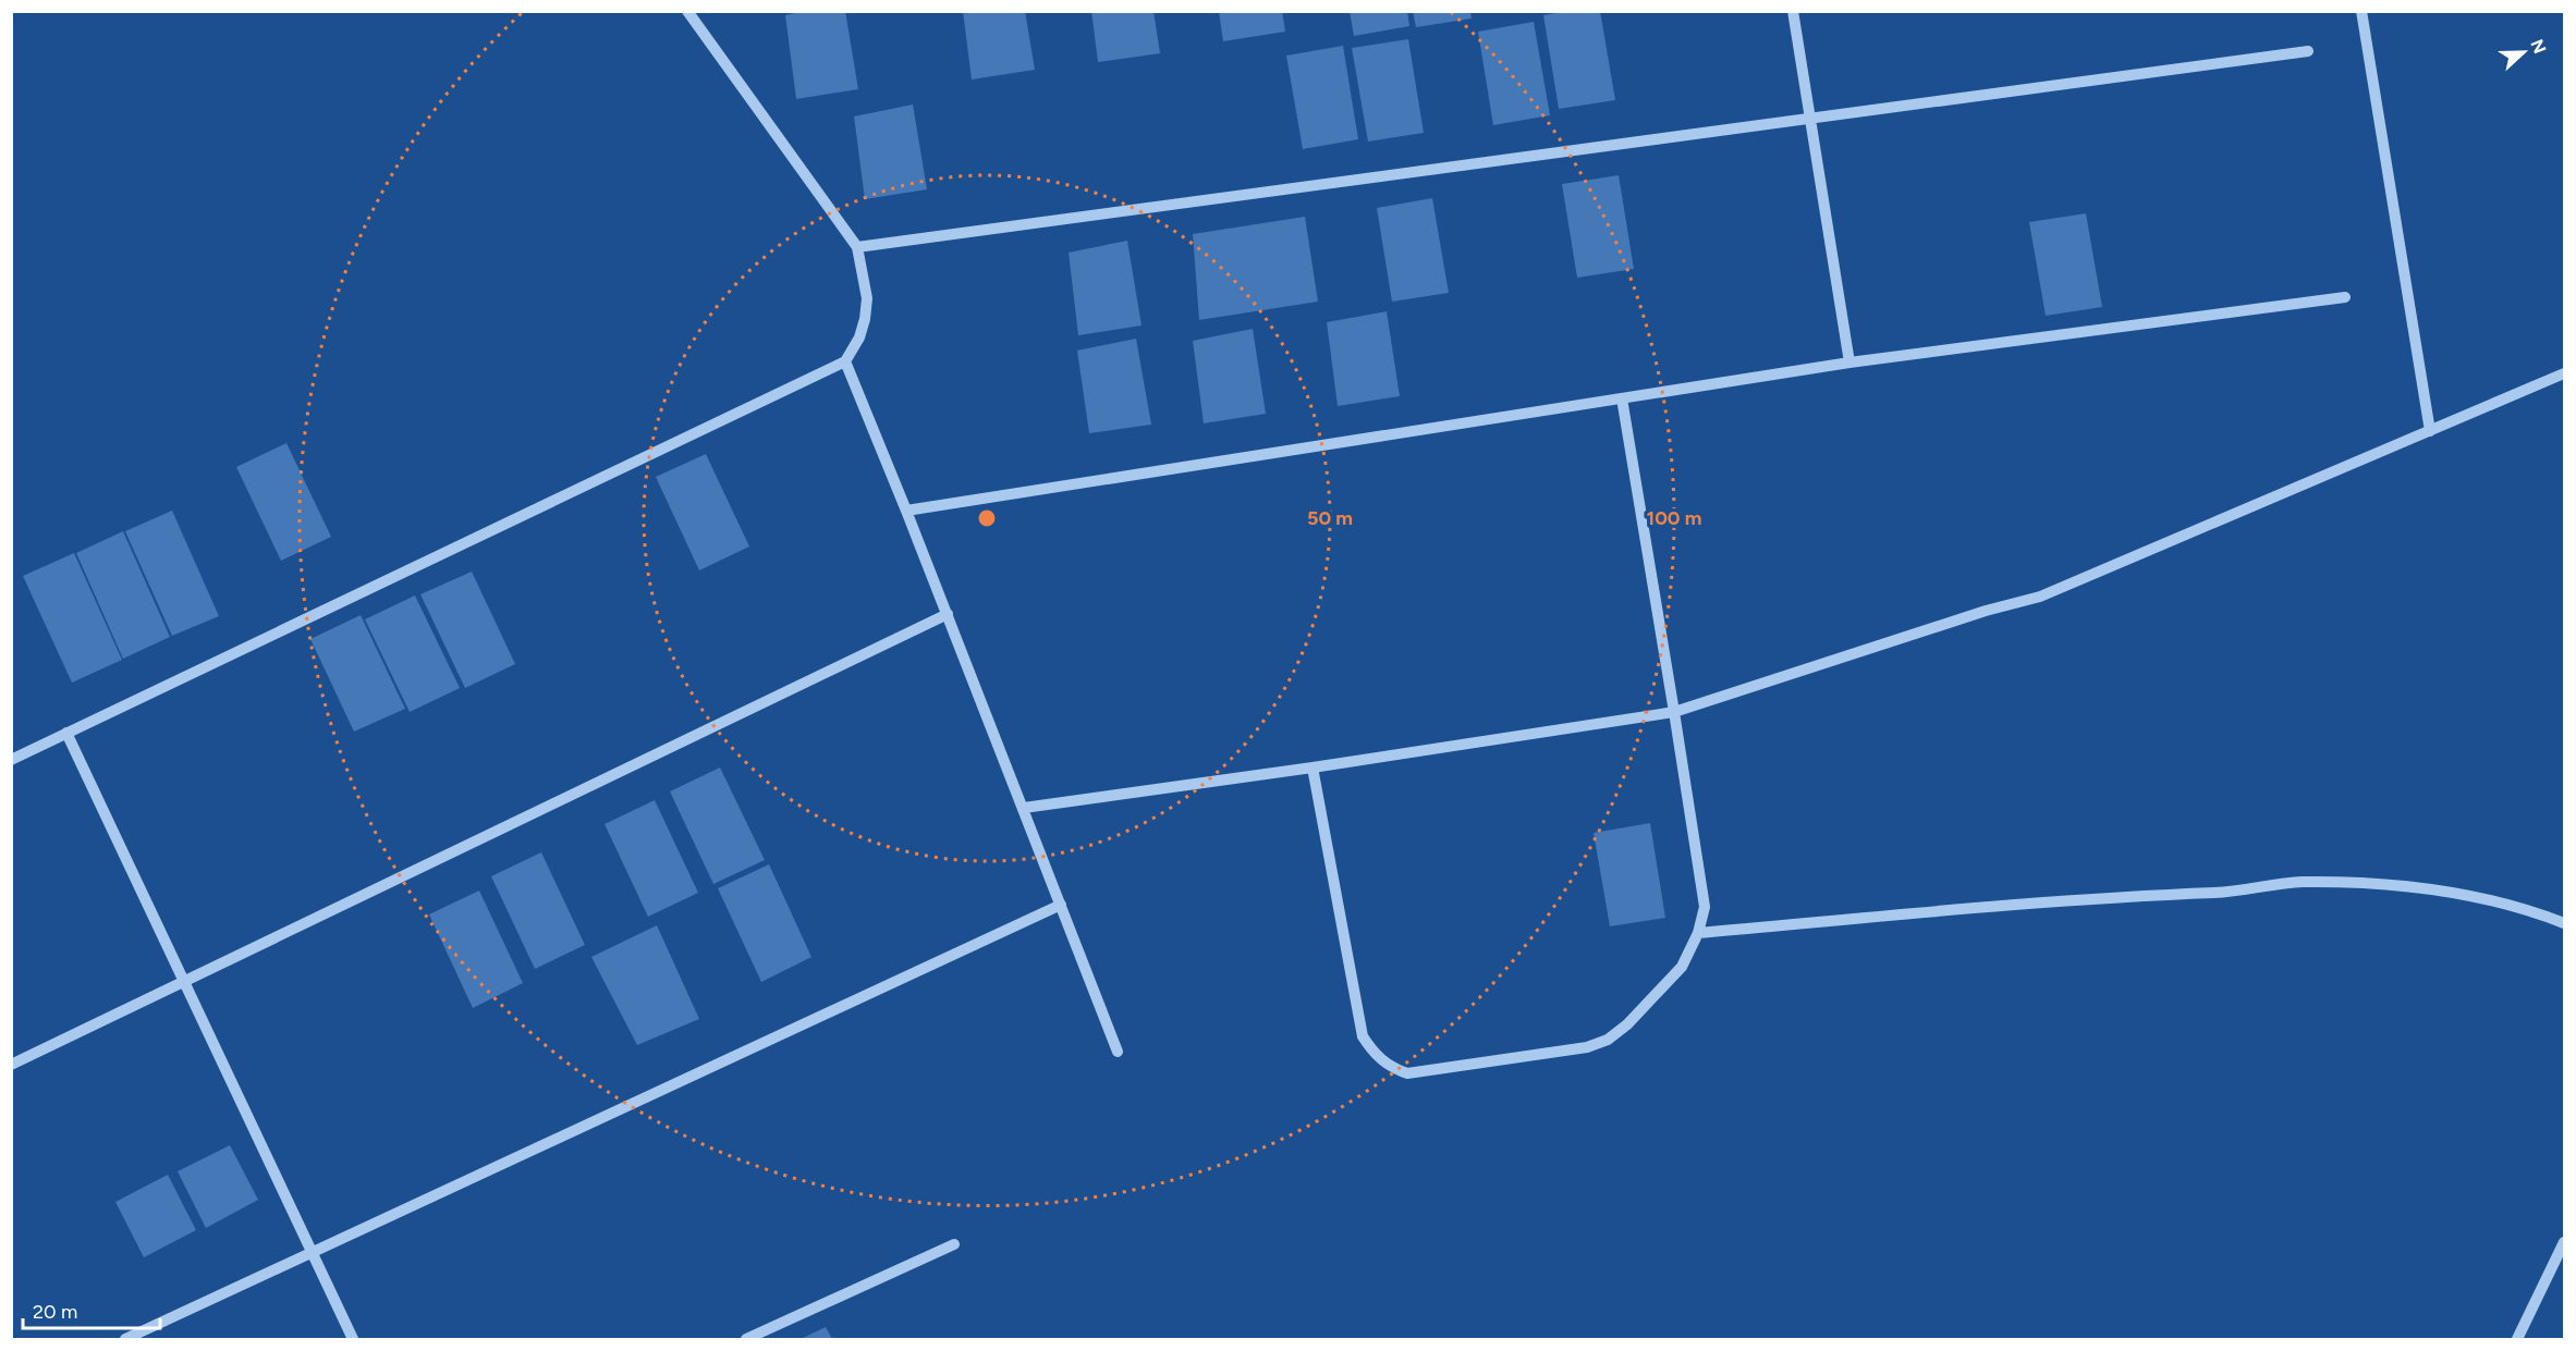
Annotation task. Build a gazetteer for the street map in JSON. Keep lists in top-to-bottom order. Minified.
{"scale_bar":"20 m","north":"right","rings":["50 m","100 m"]}
